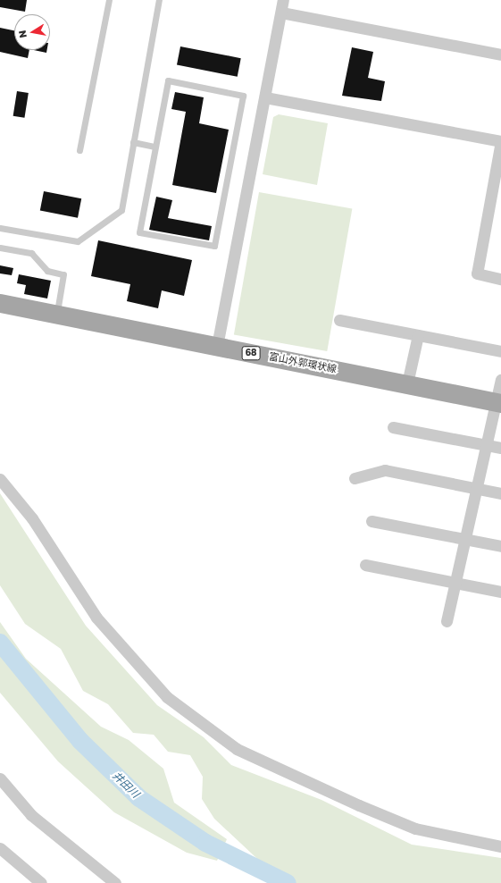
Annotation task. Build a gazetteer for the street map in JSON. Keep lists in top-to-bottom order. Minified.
{"streets":{"main road":["68","富山外郭環状線"]},"water":["井田川"],"north":"left"}
